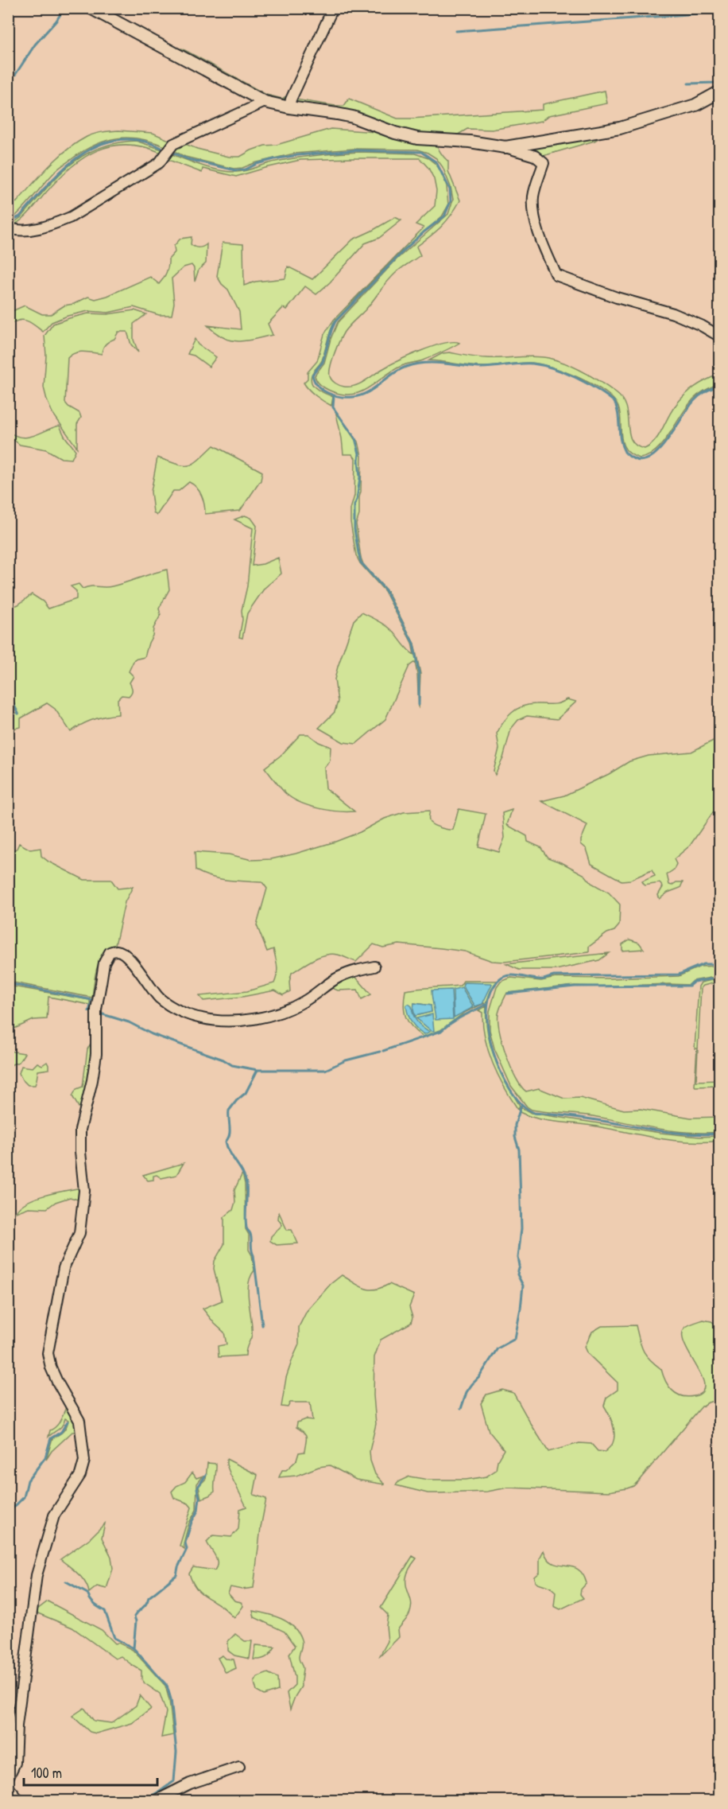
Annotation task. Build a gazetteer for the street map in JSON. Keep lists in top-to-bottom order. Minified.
{"scale_bar":"100 m"}
